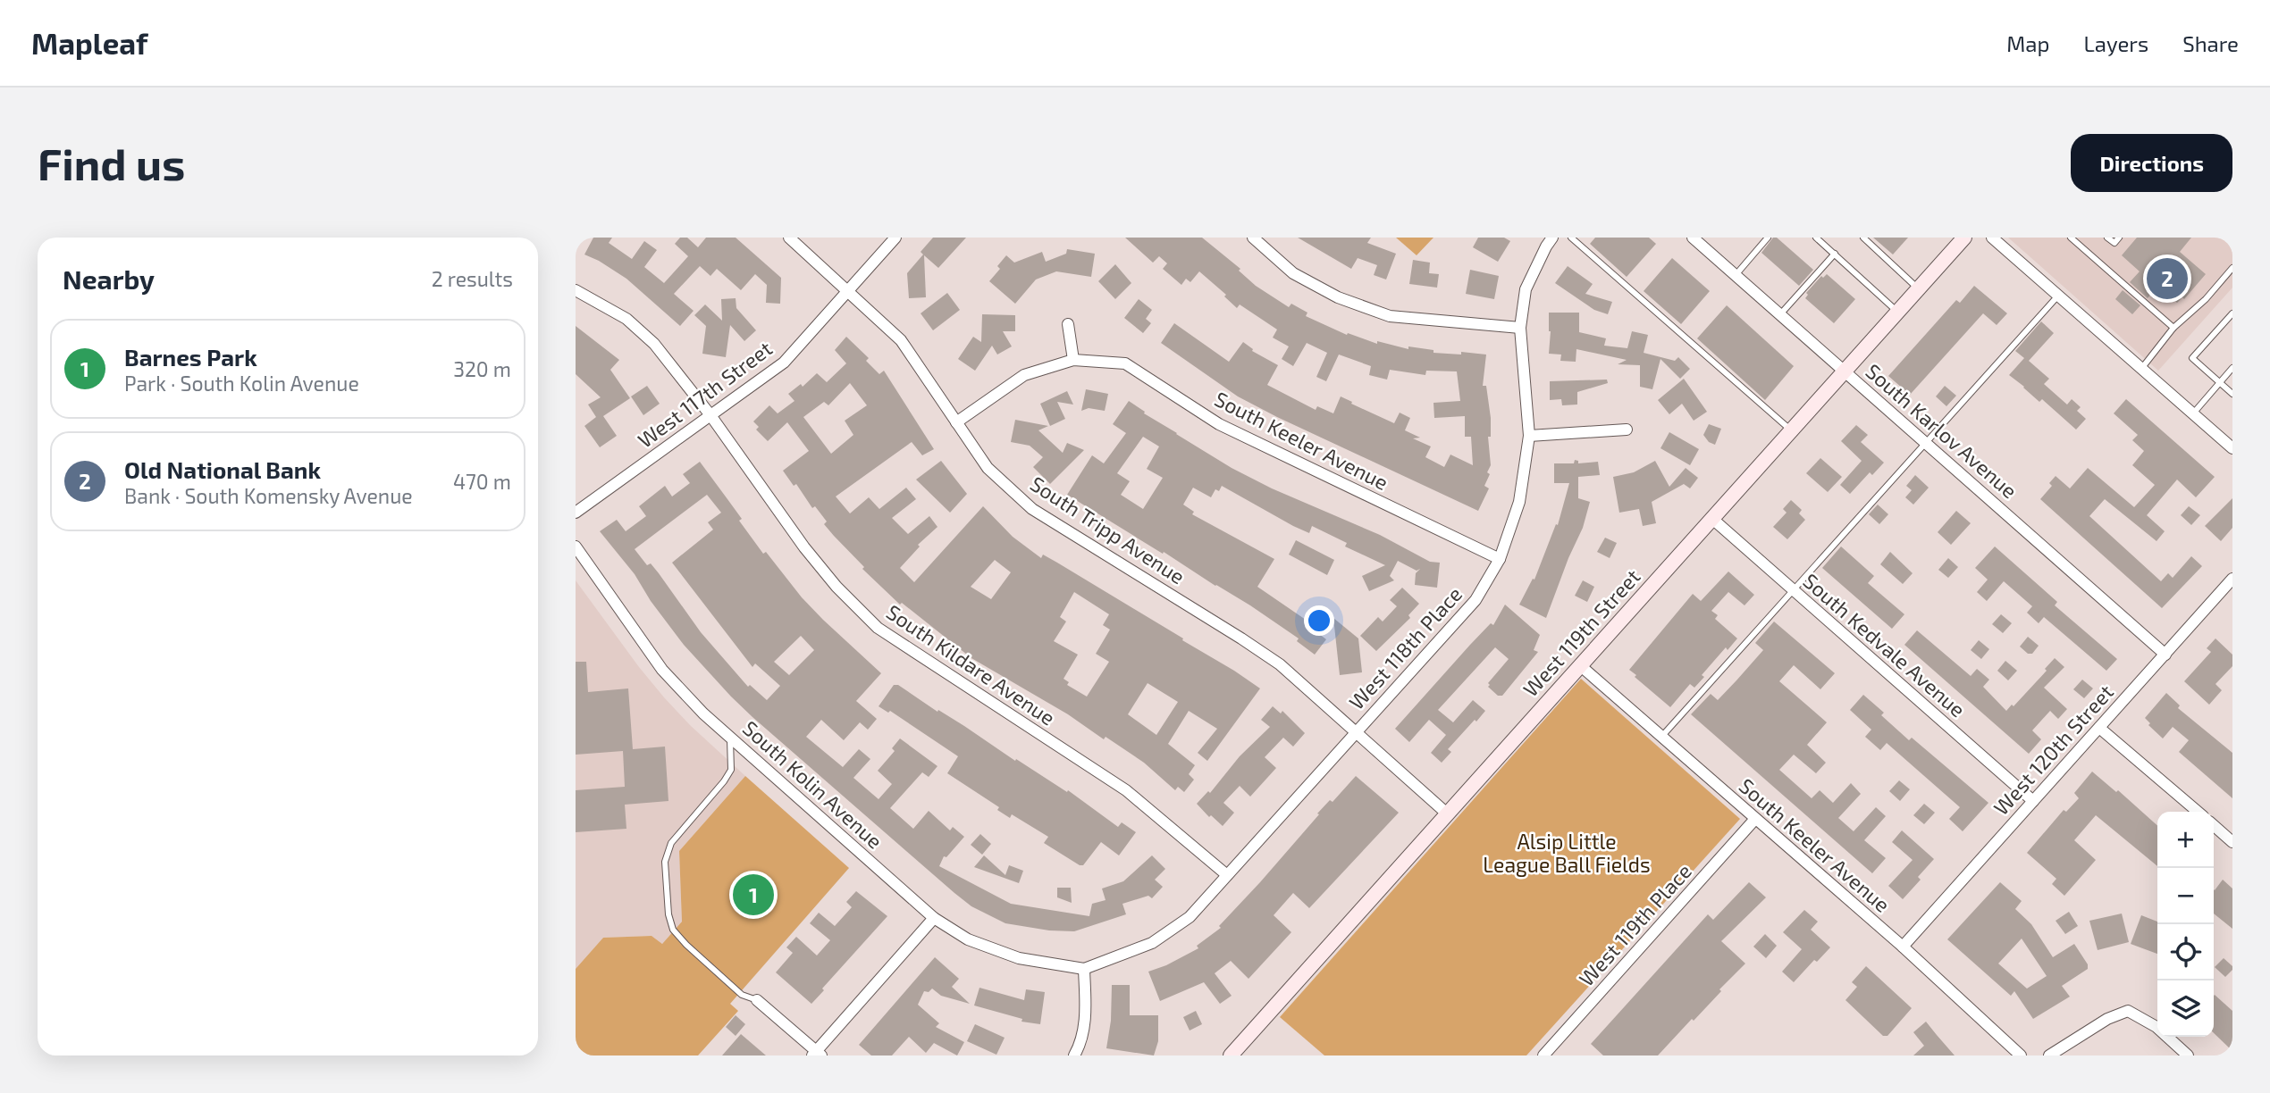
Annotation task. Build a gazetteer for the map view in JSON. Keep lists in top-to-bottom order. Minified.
{"streets":{"street":["West 117th Street","South Karlov Avenue","South Keeler Avenue","South Tripp Avenue","West 119th Street","South Kedvale Avenue","West 118th Place","South Kildare Avenue","West 120th Street","South Kolin Avenue","West 119th Place"]},"crossings":[["West 117th Street","South Tripp Avenue"],["West 117th Street","South Kildare Avenue"],["South Karlov Avenue","West 119th Street"],["South Karlov Avenue","West 120th Street"],["South Keeler Avenue","South Tripp Avenue"],["South Keeler Avenue","West 119th Street"],["South Keeler Avenue","West 118th Place"],["South Keeler Avenue","West 120th Street"],["South Keeler Avenue","West 119th Place"],["South Tripp Avenue","West 119th Street"],["South Tripp Avenue","West 118th Place"],["West 119th Street","South Kedvale Avenue"],["South Kedvale Avenue","West 120th Street"],["West 118th Place","South Kildare Avenue"],["West 118th Place","South Kolin Avenue"]],"parks":["Alsip Little League Ball Fields"],"page":{"header":"Mapleaf","nav":["Map","Layers","Share"],"buttons":"Directions","title":"Find us","heading":["Nearby","2 results"],"pins":["2","1"],"list":[{"mark":"1","name":"Barnes Park","note":"Park · South Kolin Avenue","value":"320 m"},{"mark":"2","name":"Old National Bank","note":"Bank · South Komensky Avenue","value":"470 m"}],"map_buttons":["+","−"]}}
